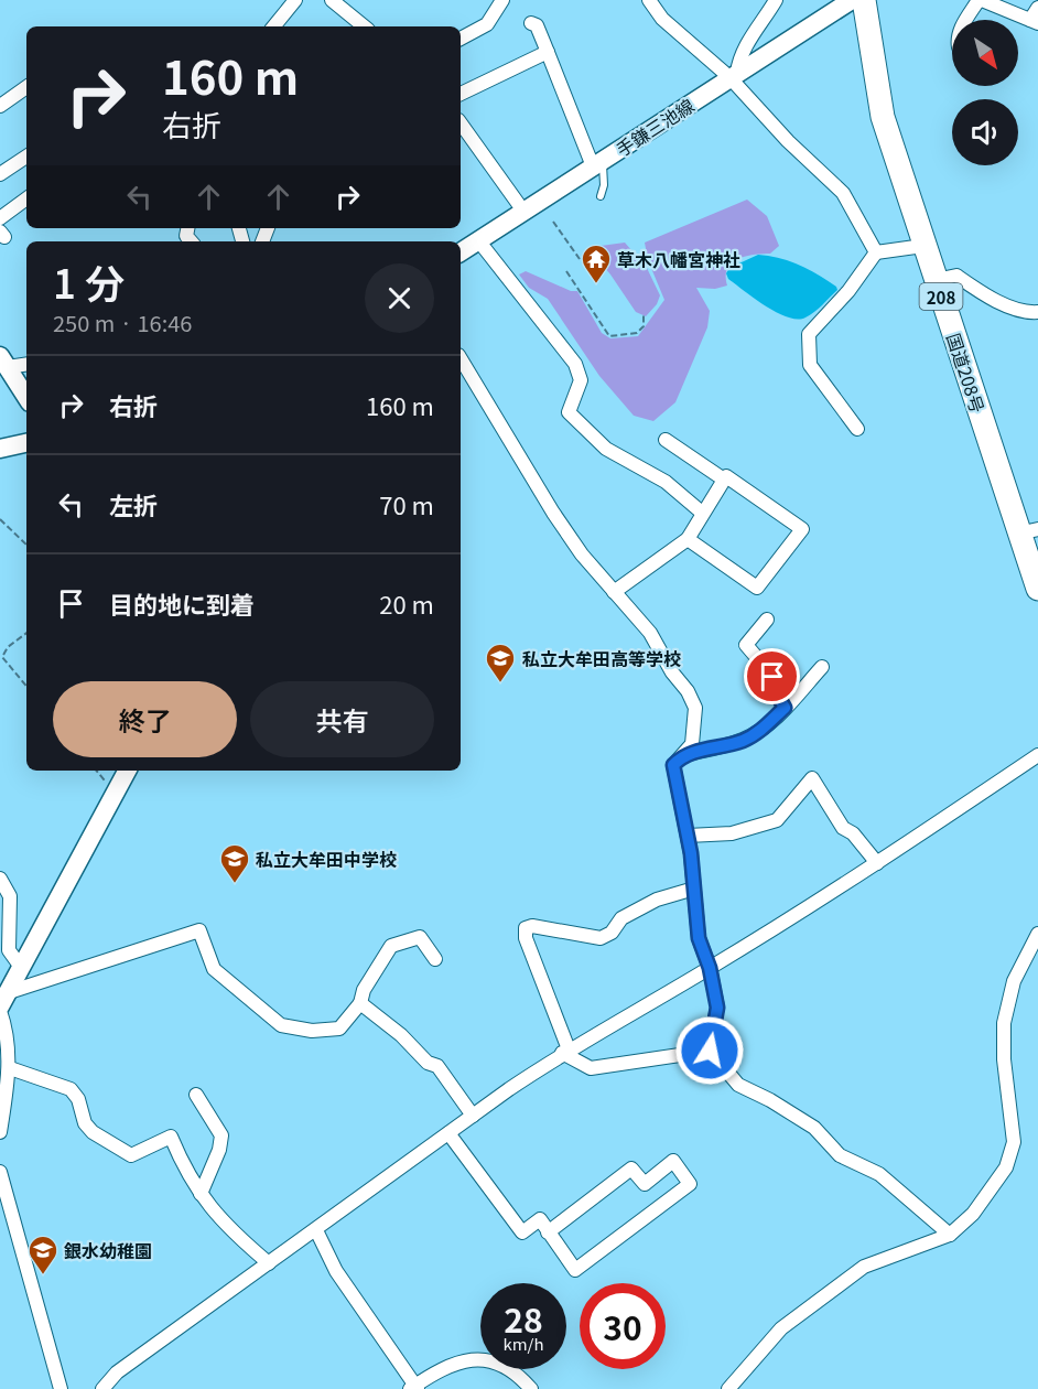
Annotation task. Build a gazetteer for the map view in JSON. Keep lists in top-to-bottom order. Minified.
{"streets":{"highway":["208","国道208号"],"main road":["手鎌三池線"]},"crossings":[["手鎌三池線","国道208号"]],"places":{"temple":["草木八幡宮神社"],"school or university":["私立大牟田高等学校","私立大牟田中学校","銀水幼稚園"]},"north":"bottom right","page":{"turn":["160 m","右折"],"heading":["1 分","250 m · 16:46"],"list":[{"name":"右折","value":"160 m"},{"name":"左折","value":"70 m"},{"name":"目的地に到着","value":"20 m"}],"buttons":["終了","共有"],"speed":"28 km/h","limit":"30"}}
